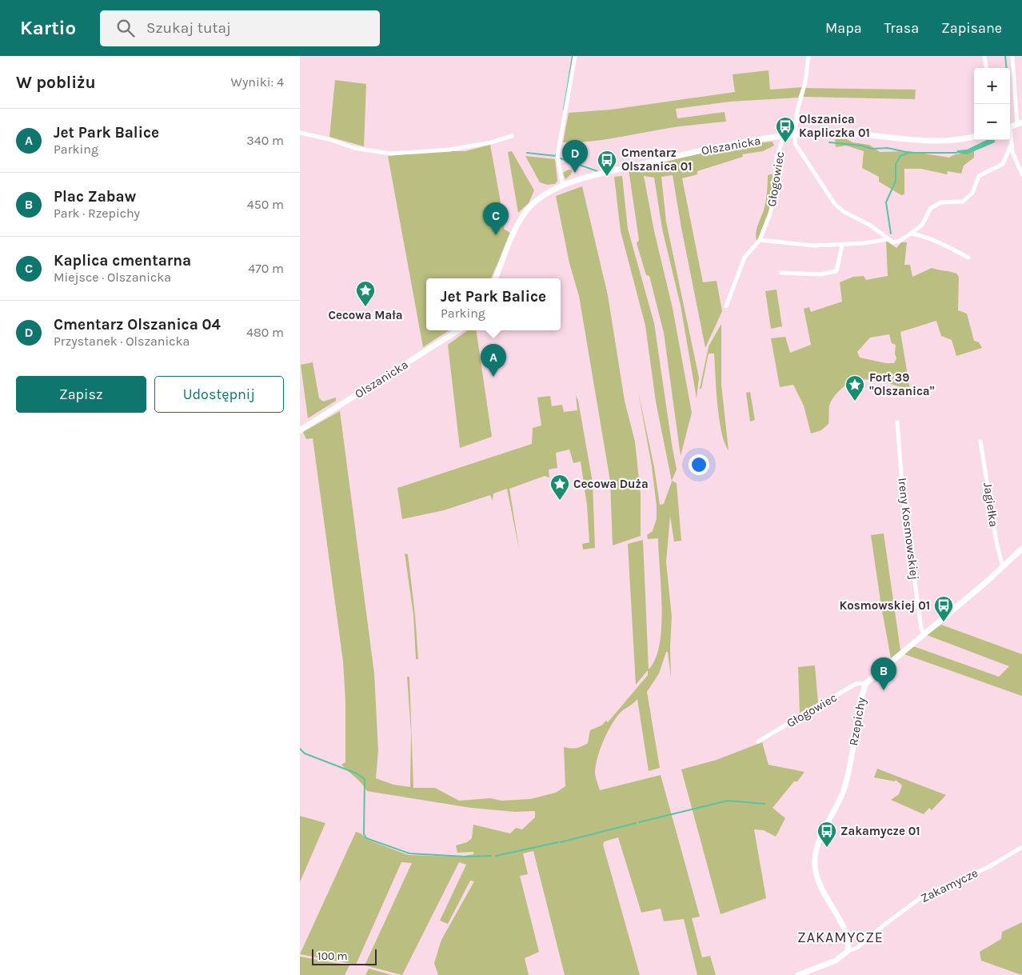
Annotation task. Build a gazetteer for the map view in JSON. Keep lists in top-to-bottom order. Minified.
{"streets":{"street":["Olszanicka","Głogowiec","Jagiełka","Ireny Kosmowskiej","Rzepichy","Zakamycze"]},"crossings":[["Olszanicka","Głogowiec"],["Głogowiec","Rzepichy"],["Jagiełka","Rzepichy"],["Ireny Kosmowskiej","Rzepichy"],["Rzepichy","Zakamycze"]],"districts":["ZAKAMYCZE"],"places":{"bus stop":["Olszanica Kapliczka 01","Cmentarz Olszanica 01","Kosmowskiej 01","Zakamycze 01"],"place":["Cecowa Mała","Fort 39 \"Olszanica\"","Cecowa Duża"]},"scale_bar":"100 m","page":{"header":"Kartio","search":"Szukaj tutaj","nav":["Mapa","Trasa","Zapisane"],"heading":["W pobliżu","Wyniki: 4"],"map_buttons":["+","−"],"list":[{"mark":"A","name":"Jet Park Balice","note":"Parking","value":"340 m"},{"mark":"B","name":"Plac Zabaw","note":"Park · Rzepichy","value":"450 m"},{"mark":"C","name":"Kaplica cmentarna","note":"Miejsce · Olszanicka","value":"470 m"},{"mark":"D","name":"Cmentarz Olszanica 04","note":"Przystanek · Olszanicka","value":"480 m"}],"pins":["D","C","A","B"],"popup":["Jet Park Balice","Parking"],"buttons":["Zapisz","Udostępnij"],"scale":"100 m"}}
